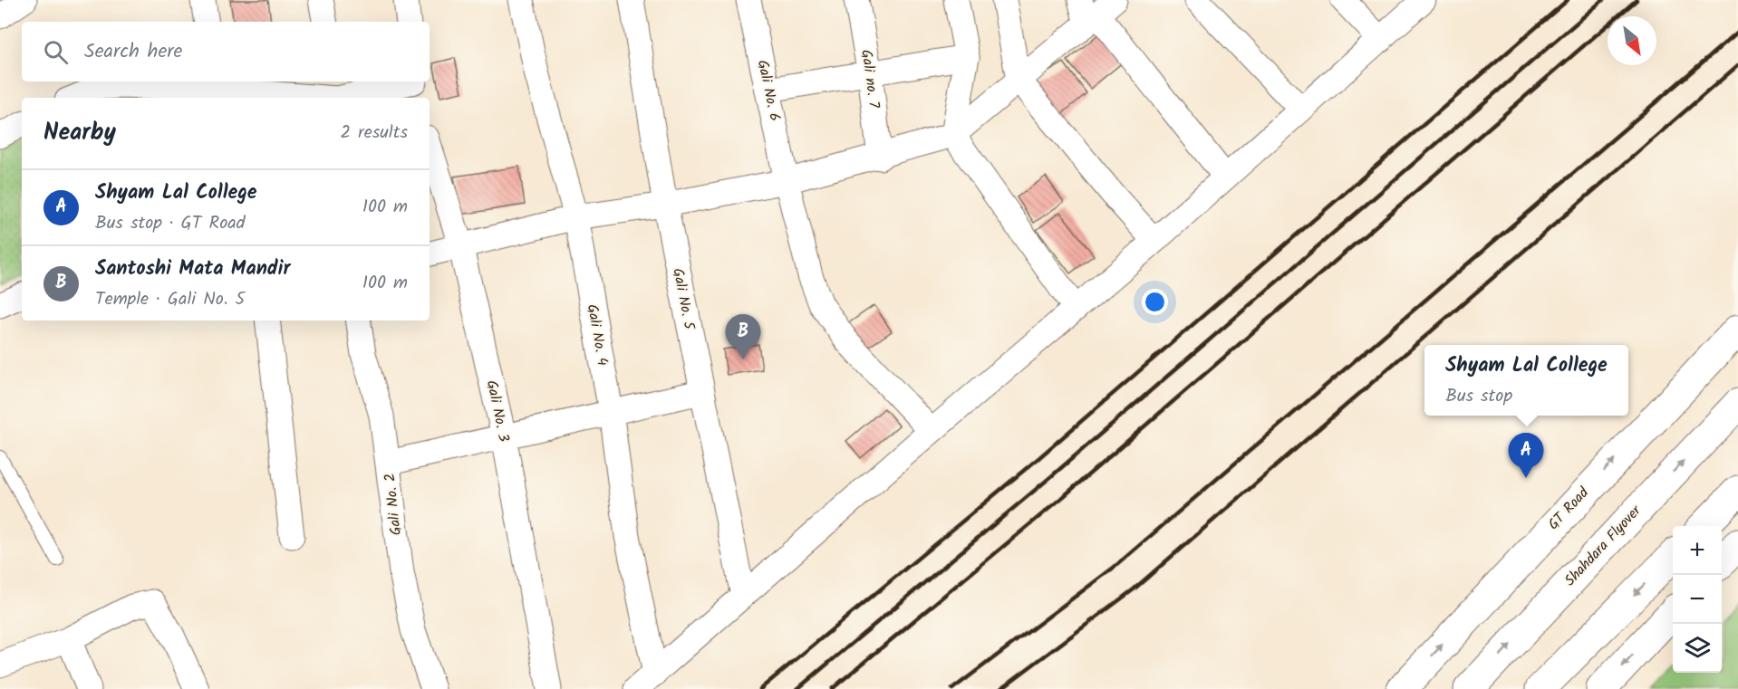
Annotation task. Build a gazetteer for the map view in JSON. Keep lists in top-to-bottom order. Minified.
{"streets":{"main road":["GT Road","Shahdara Flyover"],"street":["Gali no. 7","Gali No. 6","Gali No. 5","Gali No. 4","Gali No. 3","Gali No. 2"]},"north":"bottom right","page":{"search":"Search here","heading":["Nearby","2 results"],"list":[{"mark":"A","name":"Shyam Lal College","note":"Bus stop · GT Road","value":"100 m"},{"mark":"B","name":"Santoshi Mata Mandir","note":"Temple · Gali No. 5","value":"100 m"}],"pins":["B","A"],"popup":["Shyam Lal College","Bus stop"],"map_buttons":["+","−"]}}
